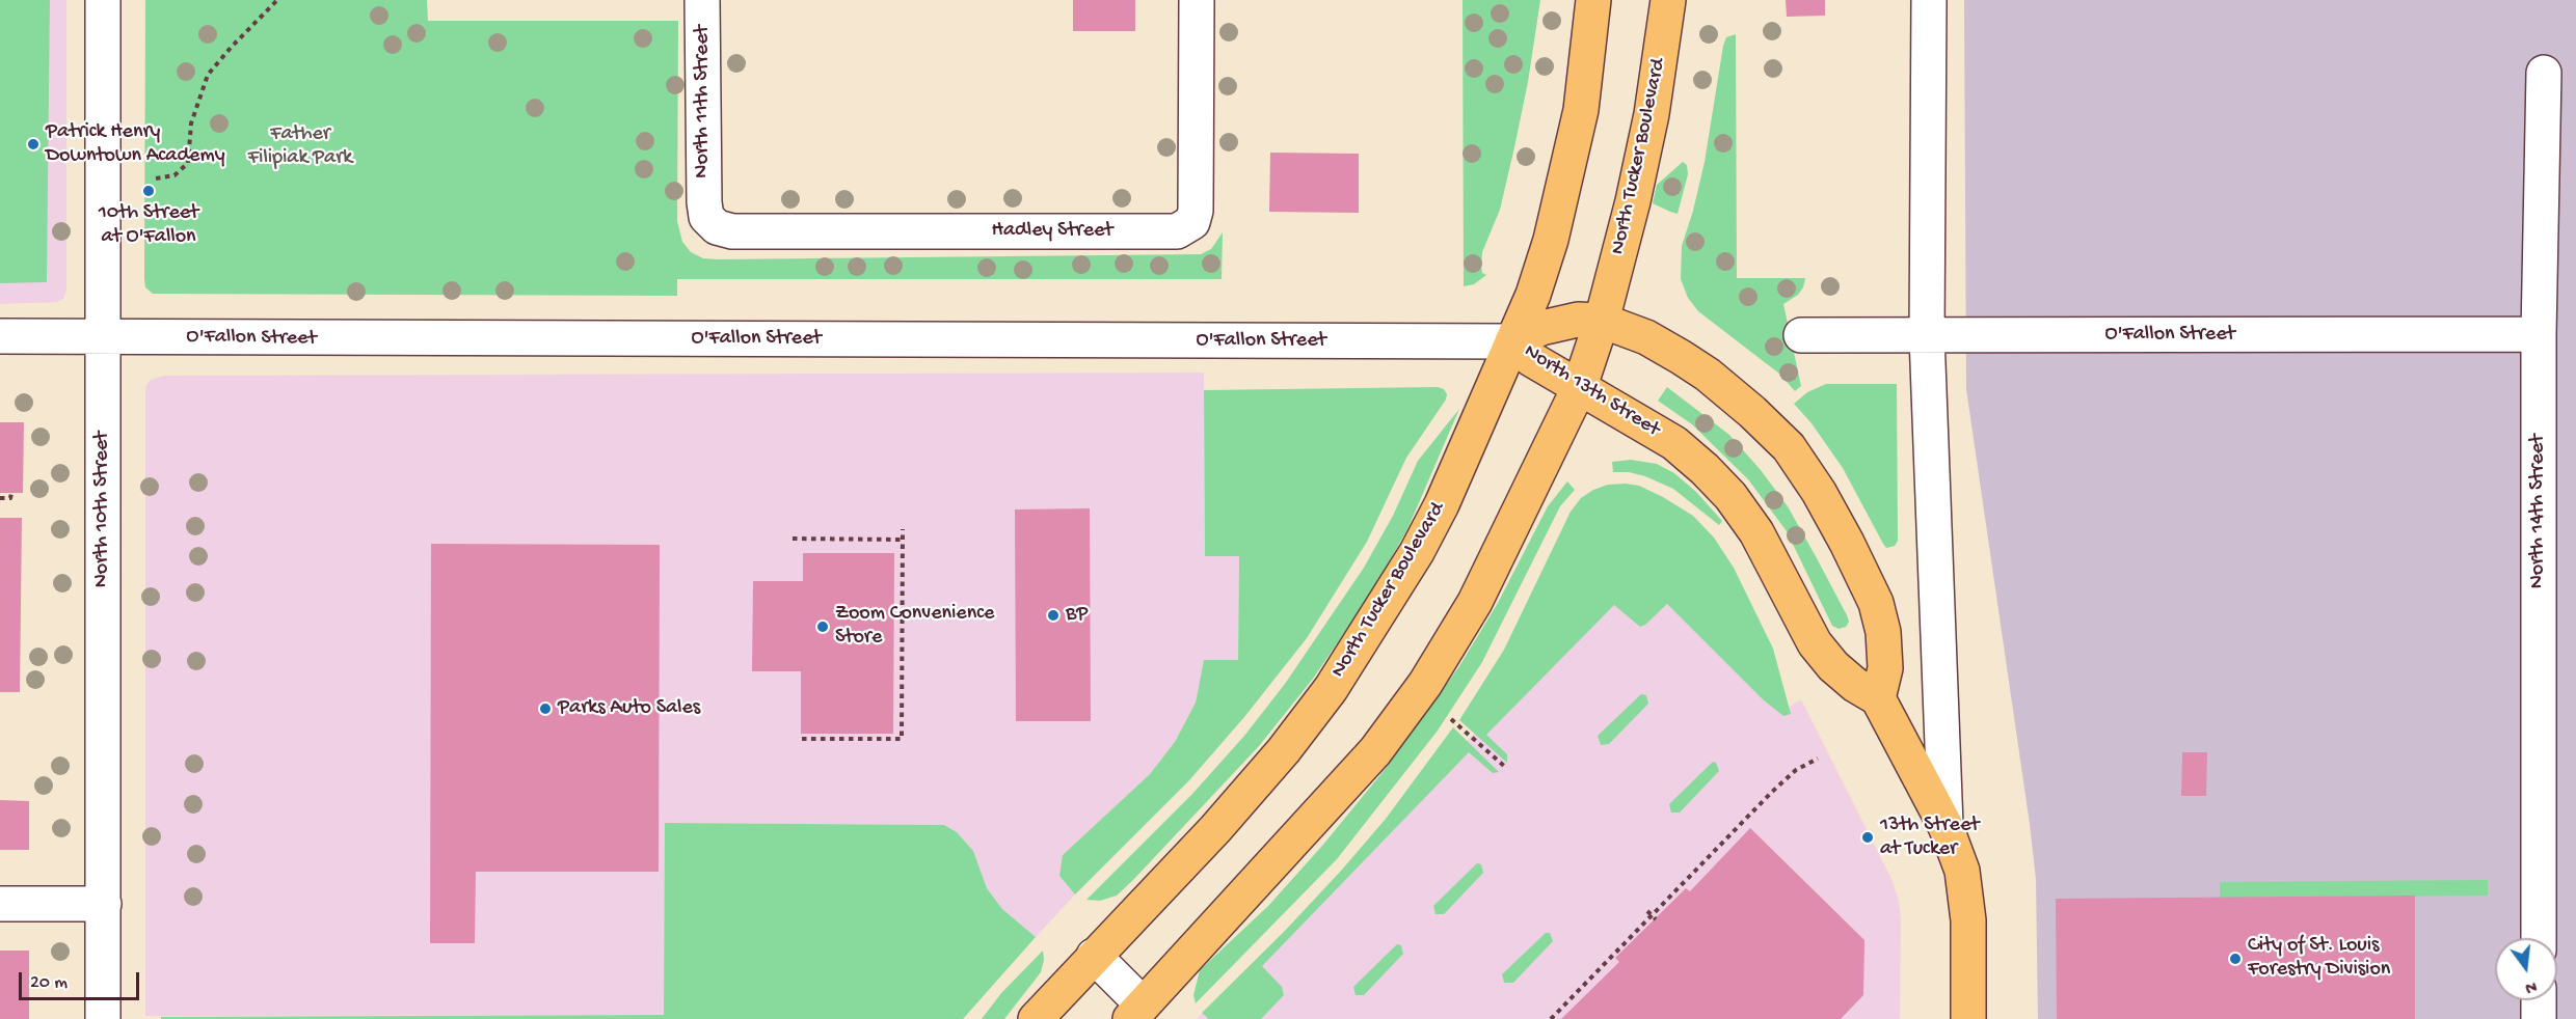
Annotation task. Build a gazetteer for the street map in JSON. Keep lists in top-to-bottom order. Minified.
{"streets":{"main road":["North Tucker Boulevard","North 13th Street"],"street":["North 11th Street","Hadley Street","O'Fallon Street","North 10th Street","North 14th Street"]},"crossings":[["North 11th Street","Hadley Street"],["North Tucker Boulevard","O'Fallon Street"],["North Tucker Boulevard","North 13th Street"],["O'Fallon Street","North 13th Street"],["O'Fallon Street","North 10th Street"],["O'Fallon Street","North 14th Street"]],"parks":["Father Filipiak Park"],"places":["Patrick Henry Downtown Academy","10th Street at O'Fallon","BP","Zoom Convenience Store","Parks Auto Sales","13th Street at Tucker","City of St. Louis Forestry Division"],"scale_bar":"20 m","north":"bottom"}
